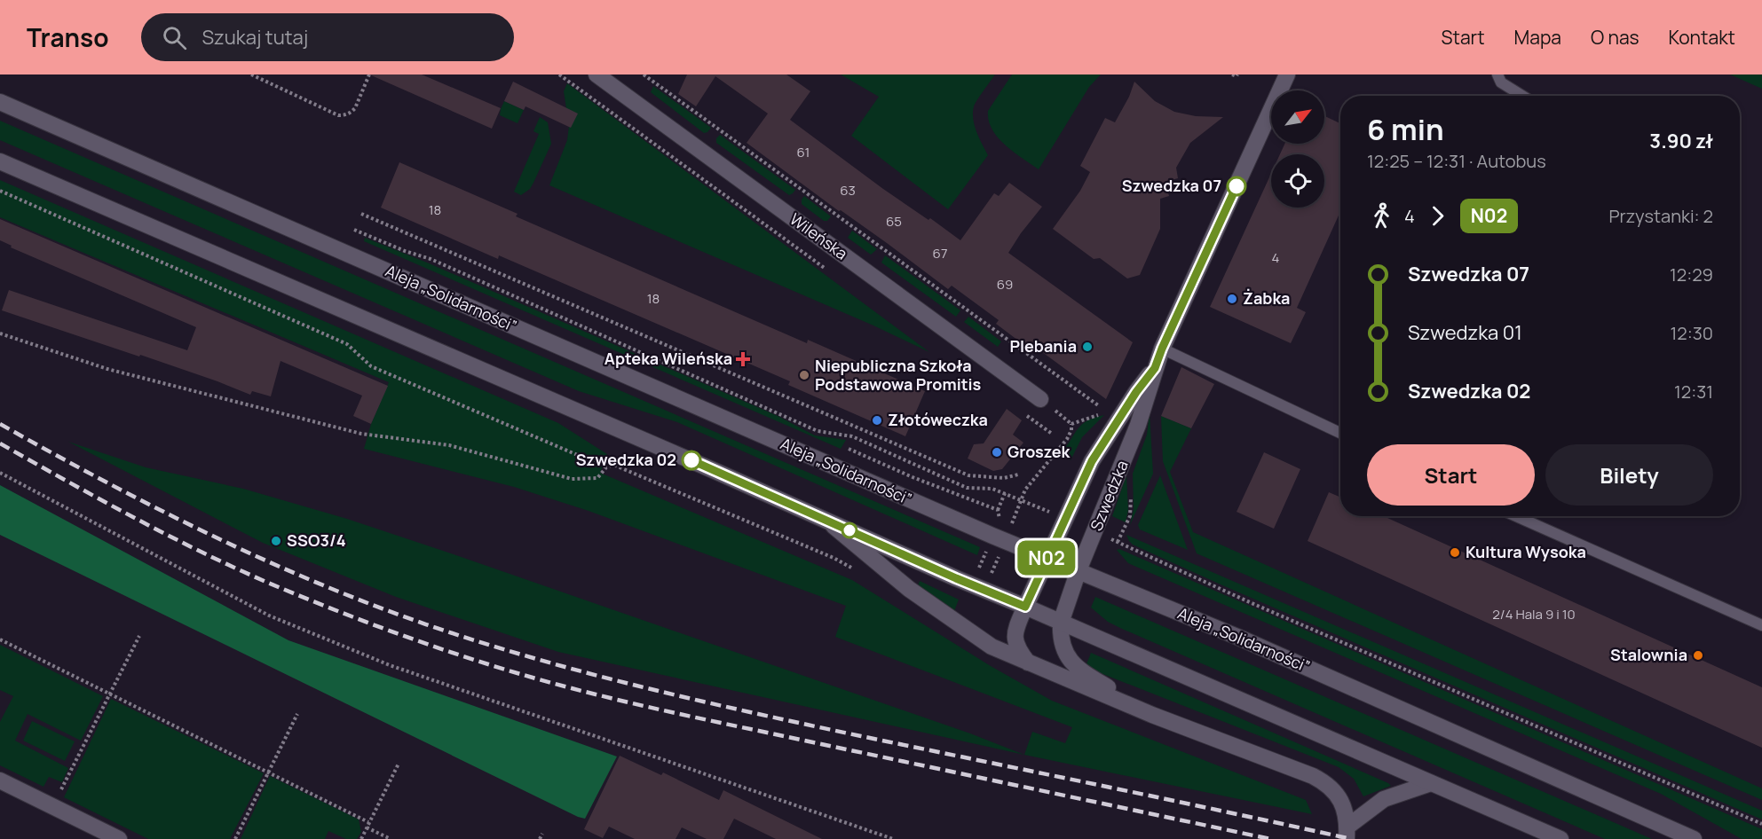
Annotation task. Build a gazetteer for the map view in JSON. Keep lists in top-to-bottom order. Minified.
{"streets":{"main road":["Wileńska","Aleja „Solidarności”","Szwedzka"]},"crossings":[["Aleja „Solidarności”","Szwedzka"]],"places":{"other":["Szwedzka 07","Żabka","Plebania","Niepubliczna Szkoła Podstawowa Promitis","Złotóweczka","Groszek","Szwedzka 02","SSO3/4","Kultura Wysoka","Stalownia"],"health":["Apteka Wileńska"]},"lines":["bus line N02"],"house_numbers":["61","63","18","65","67","4","69","18","2/4 Hala 9 i 10"],"north":"top right","page":{"header":"Transo","search":"Szukaj tutaj","nav":["Start","Mapa","O nas","Kontakt"],"on_map":"N02","heading":["6 min","12:25 – 12:31 · Autobus","3.90 zł"],"legs":["4","N02","Przystanki: 2"],"list":[{"name":"Szwedzka 07","value":"12:29"},{"name":"Szwedzka 01","value":"12:30"},{"name":"Szwedzka 02","value":"12:31"}],"buttons":["Start","Bilety"]}}
